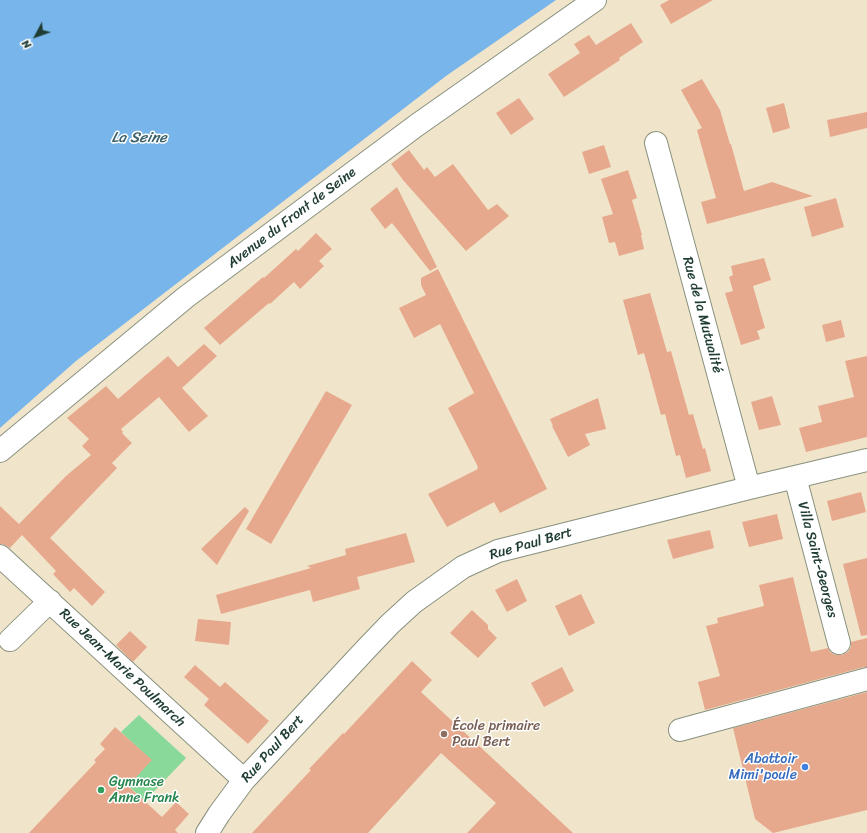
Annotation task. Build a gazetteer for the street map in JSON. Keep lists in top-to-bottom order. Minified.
{"streets":{"street":["Avenue du Front de Seine","Rue de la Mutualité","Rue Paul Bert","Villa Saint-Georges","Rue Jean-Marie Poulmarch"]},"crossings":[["Rue de la Mutualité","Rue Paul Bert"],["Rue Paul Bert","Villa Saint-Georges"],["Rue Paul Bert","Rue Jean-Marie Poulmarch"]],"water":["La Seine"],"places":["École primaire Paul Bert","Abattoir Mimi'poule","Gymnase Anne Frank"],"north":"bottom left"}
